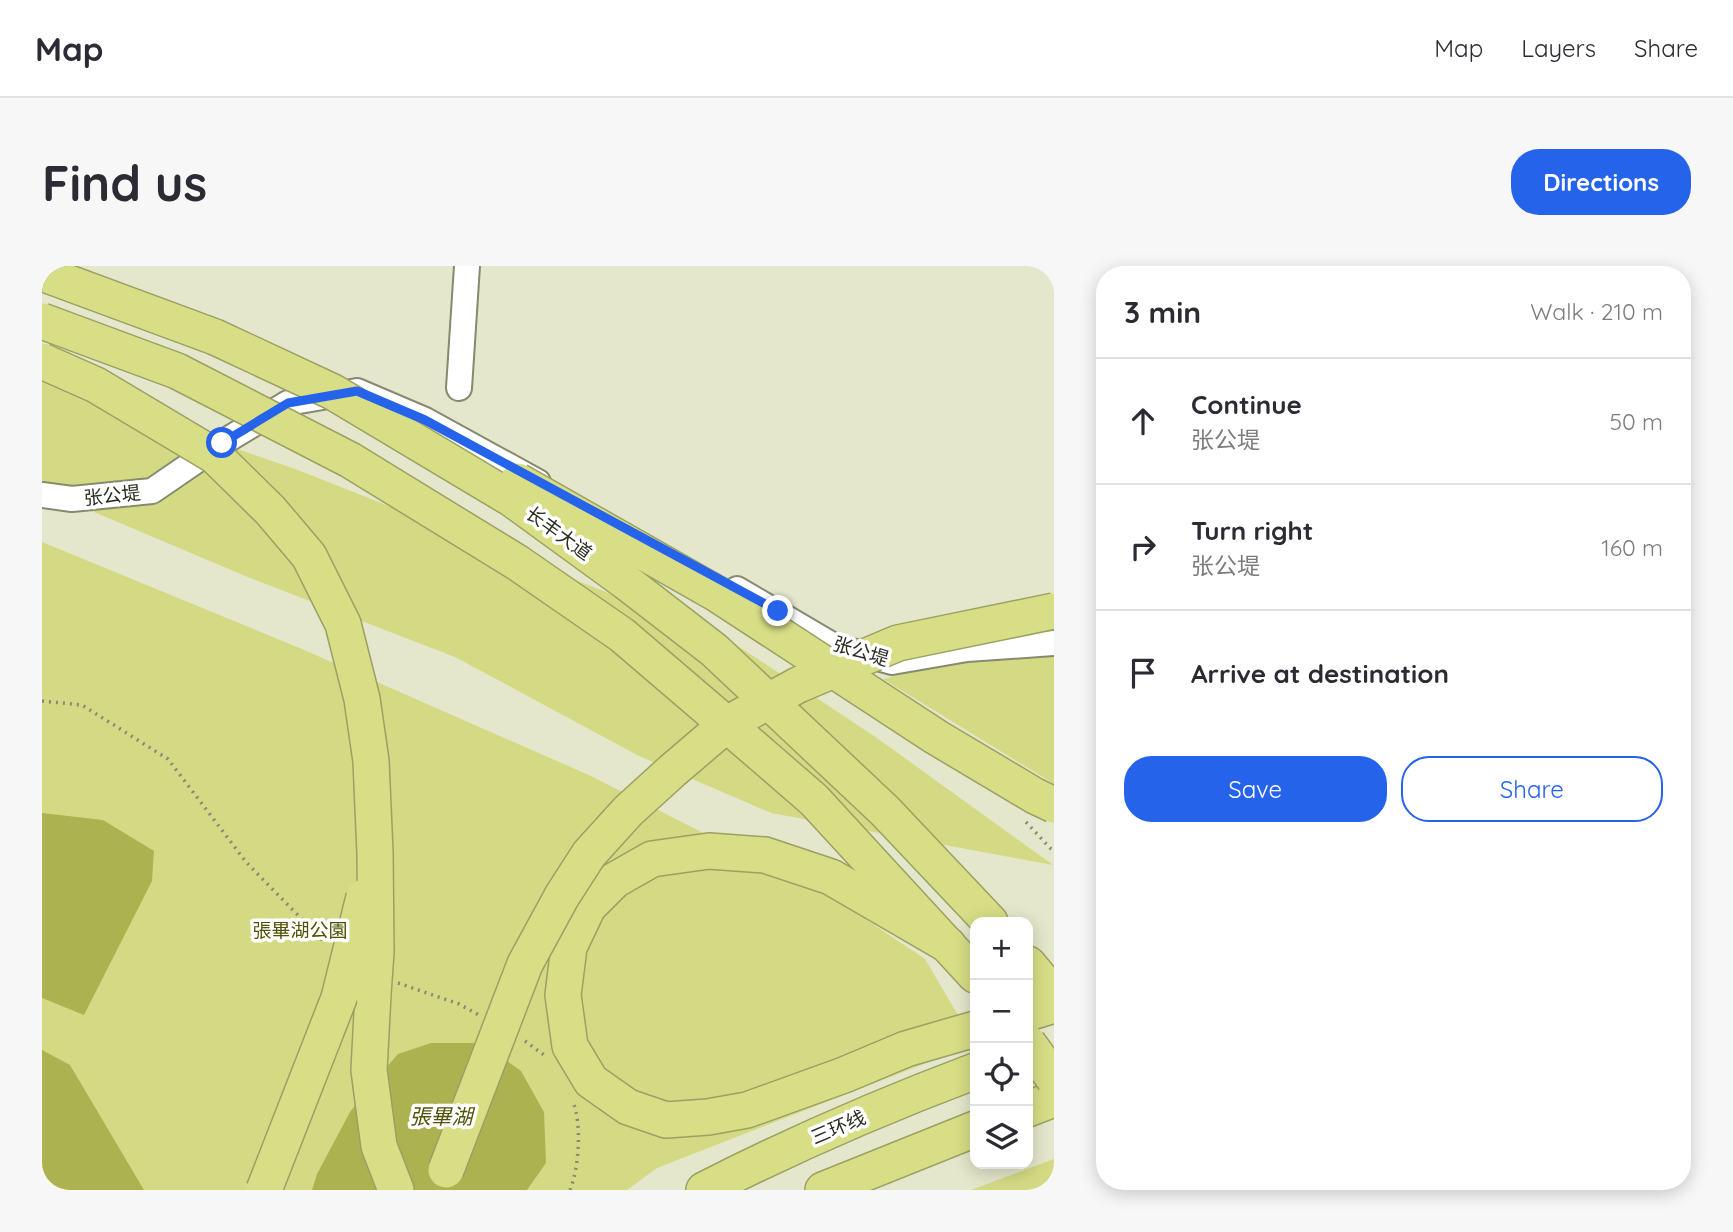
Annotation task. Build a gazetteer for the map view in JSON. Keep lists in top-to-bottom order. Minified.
{"streets":{"highway":["长丰大道","三环线"],"street":["张公堤"]},"water":["張畢湖"],"parks":["張畢湖公園"],"page":{"header":"Map","nav":["Map","Layers","Share"],"buttons":["Directions",["Save","Share"]],"title":"Find us","heading":["3 min","Walk · 210 m"],"list":[["Continue","张公堤","50 m"],["Turn right","张公堤","160 m"],"Arrive at destination"],"map_buttons":["+","−"]}}
